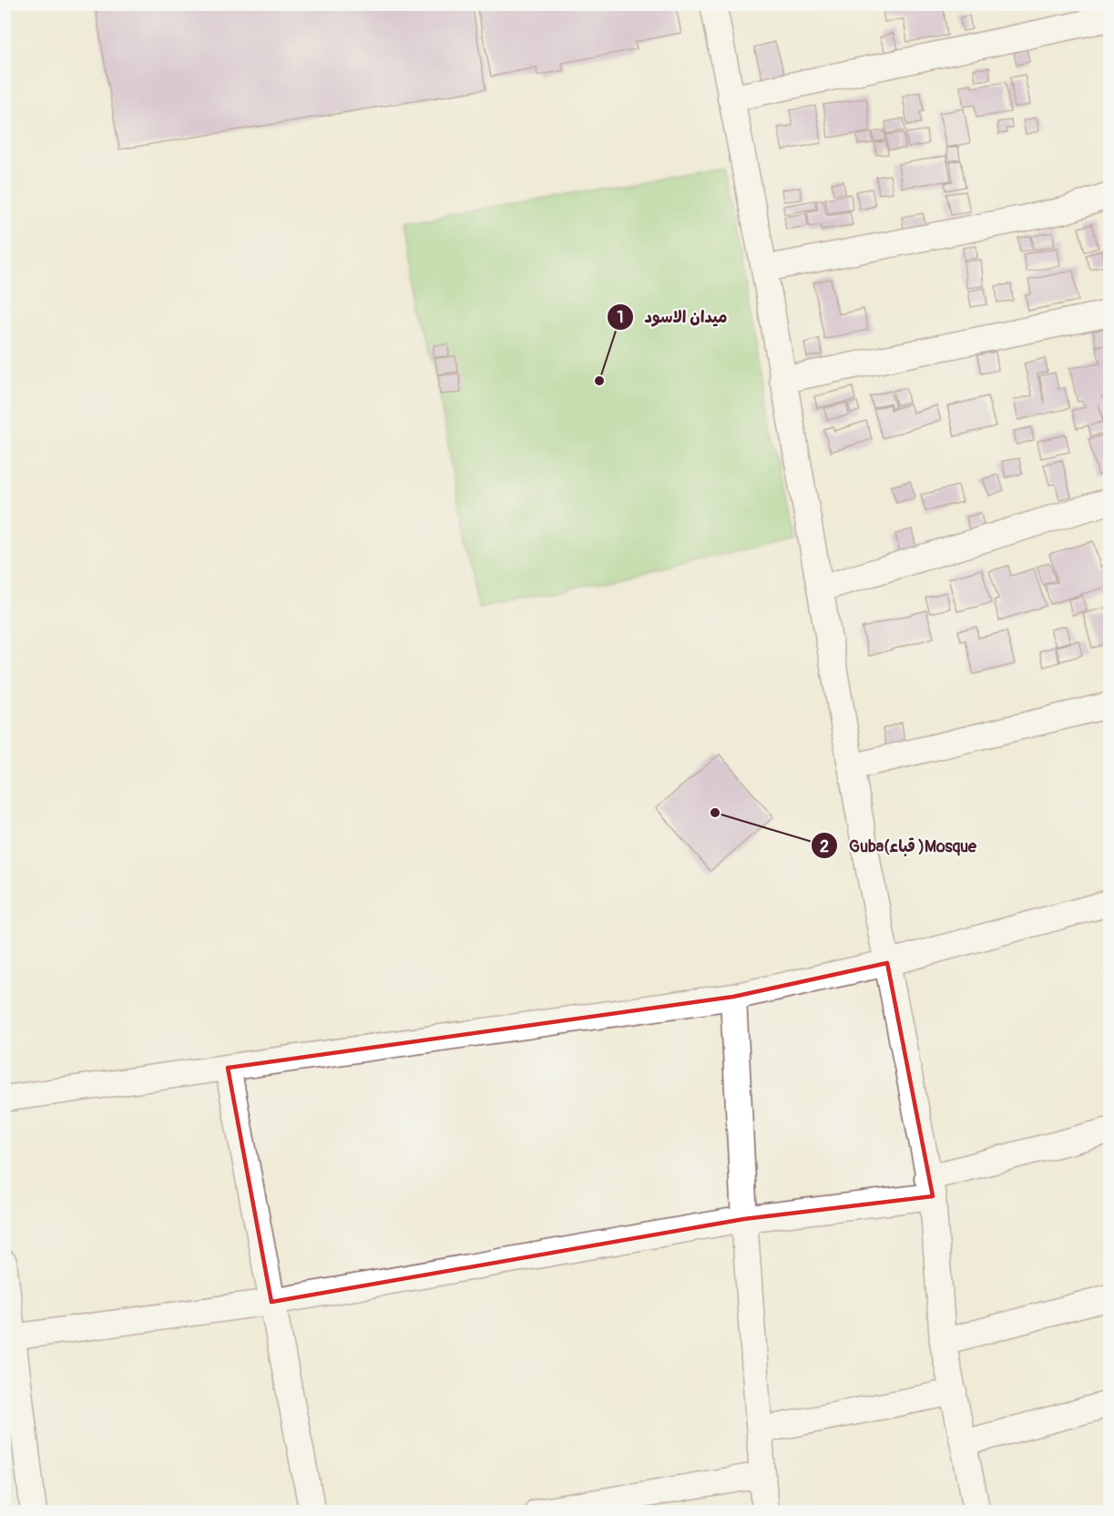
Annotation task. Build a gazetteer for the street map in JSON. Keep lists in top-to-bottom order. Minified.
{"places":["ميدان الاسود","Guba(قباء )Mosque"]}
